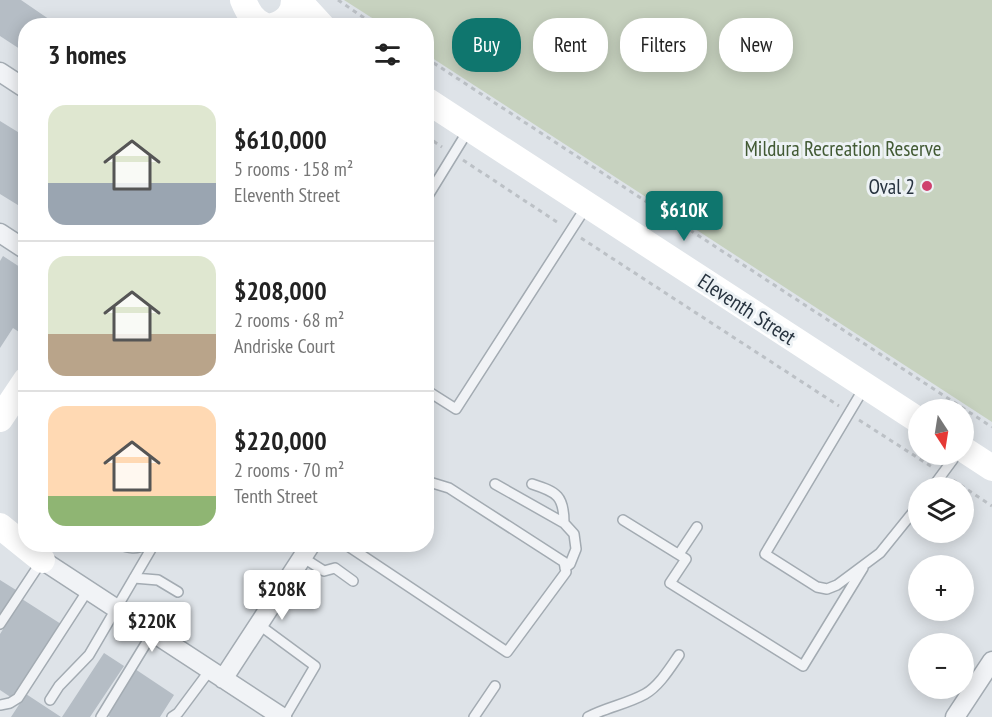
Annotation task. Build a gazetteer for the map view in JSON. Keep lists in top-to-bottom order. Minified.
{"streets":{"main road":["Eleventh Street"]},"parks":["Mildura Recreation Reserve"],"places":["Oval 2"],"north":"bottom","page":{"chip":["Buy","Rent","Filters","New"],"heading":"3 homes","list":[{"name":"$610,000","note":"5 rooms · 158 m² · Eleventh Street"},{"name":"$208,000","note":"2 rooms · 68 m² · Andriske Court"},{"name":"$220,000","note":"2 rooms · 70 m² · Tenth Street"}],"price":["$610K","$208K","$220K"],"map_buttons":["+","−"]}}
